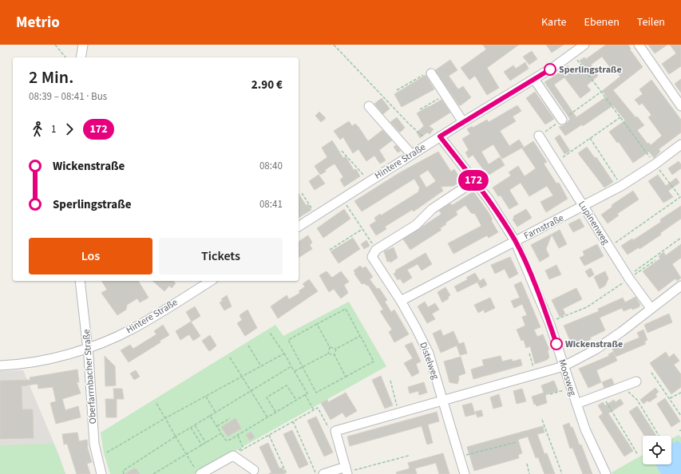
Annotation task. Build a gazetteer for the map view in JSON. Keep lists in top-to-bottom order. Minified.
{"streets":{"street":["Hintere Straße","Lupinenweg","Farnstraße","Distelweg","Oberfarrnbacher Straße","Moosweg"]},"crossings":[["Hintere Straße","Oberfarrnbacher Straße"],["Hintere Straße","Moosweg"],["Lupinenweg","Farnstraße"],["Farnstraße","Distelweg"],["Farnstraße","Moosweg"]],"places":["Sperlingstraße","Wickenstraße"],"lines":["bus line 172"],"page":{"header":"Metrio","nav":["Karte","Ebenen","Teilen"],"on_map":"172","heading":["2 Min.","08:39 – 08:41 · Bus","2.90 €"],"legs":["1","172"],"list":[{"name":"Wickenstraße","value":"08:40"},{"name":"Sperlingstraße","value":"08:41"}],"buttons":["Los","Tickets"]}}
